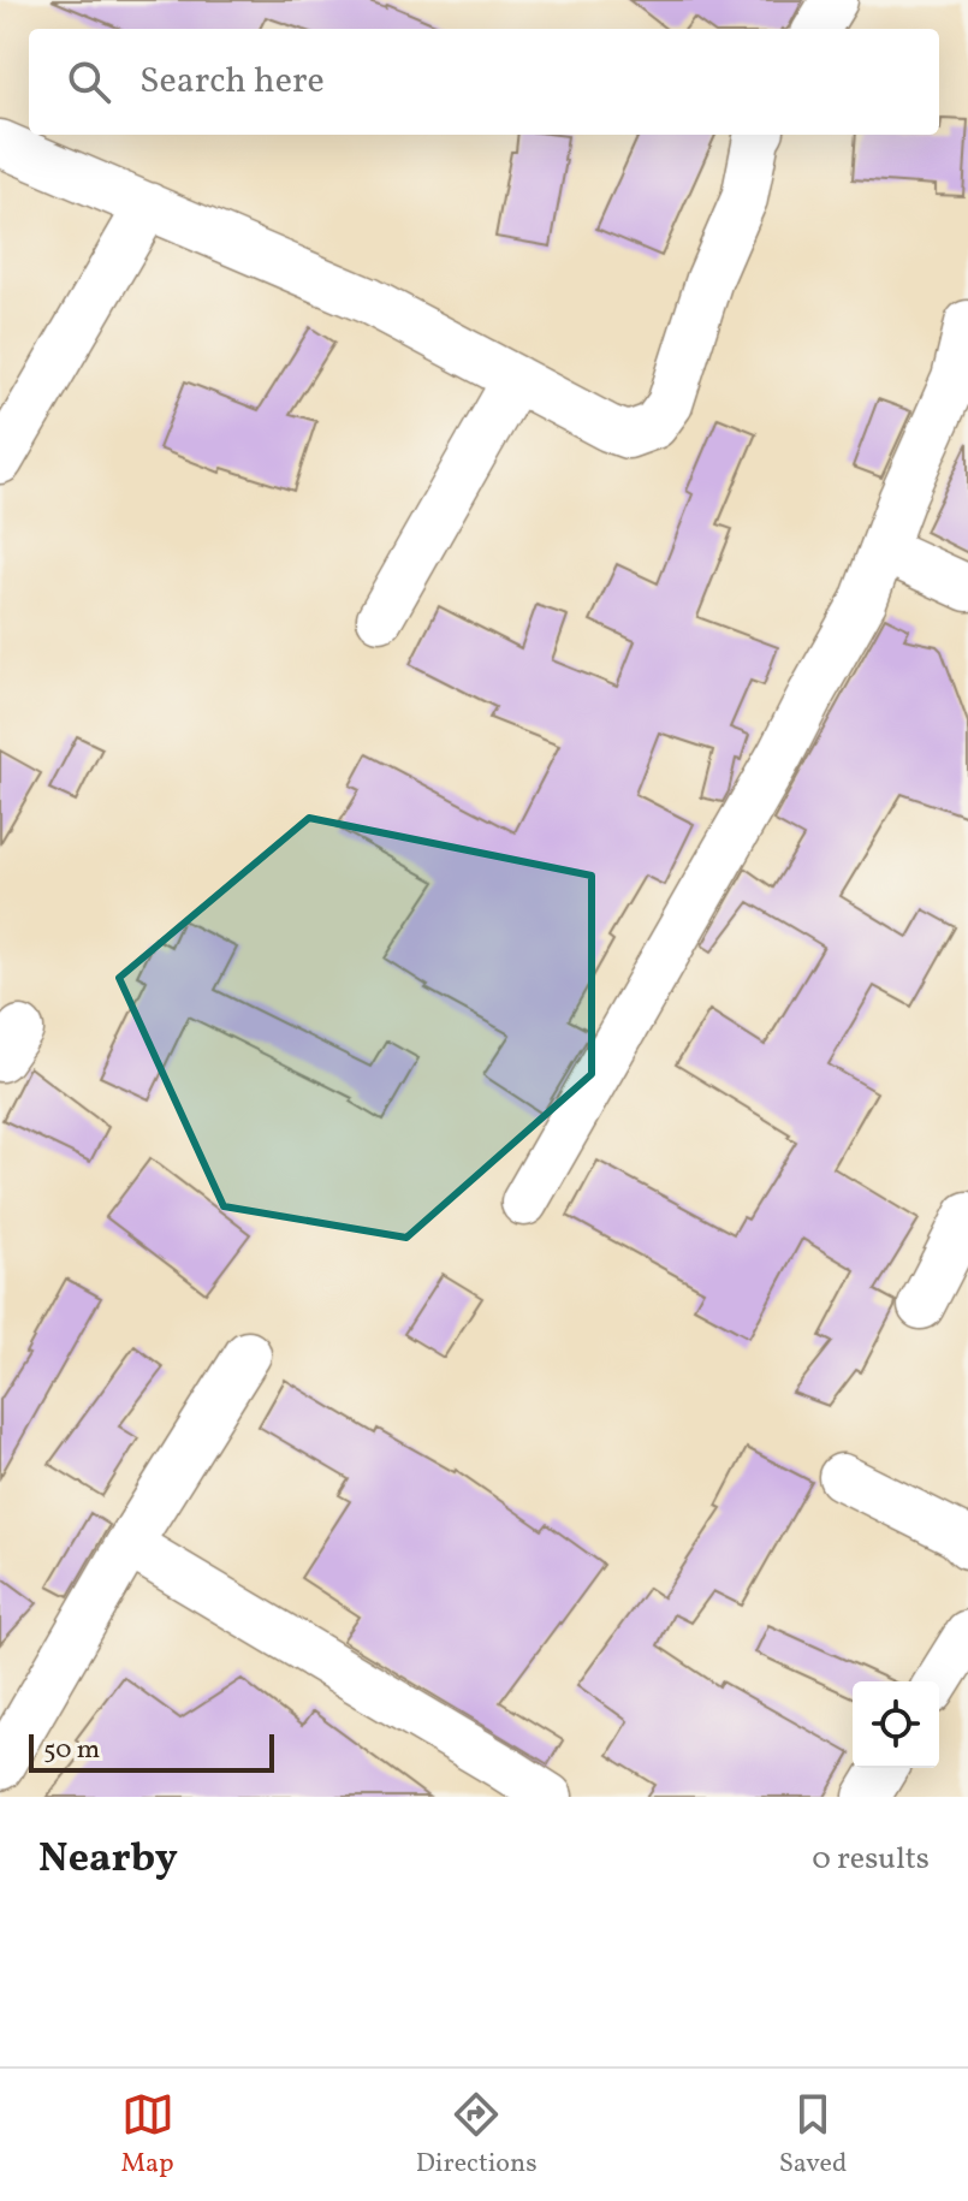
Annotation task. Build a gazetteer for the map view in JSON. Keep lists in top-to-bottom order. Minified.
{"scale_bar":"50 m","page":{"search":"Search here","scale":"50 m","heading":["Nearby","0 results"],"nav":["Map","Directions","Saved"]}}
